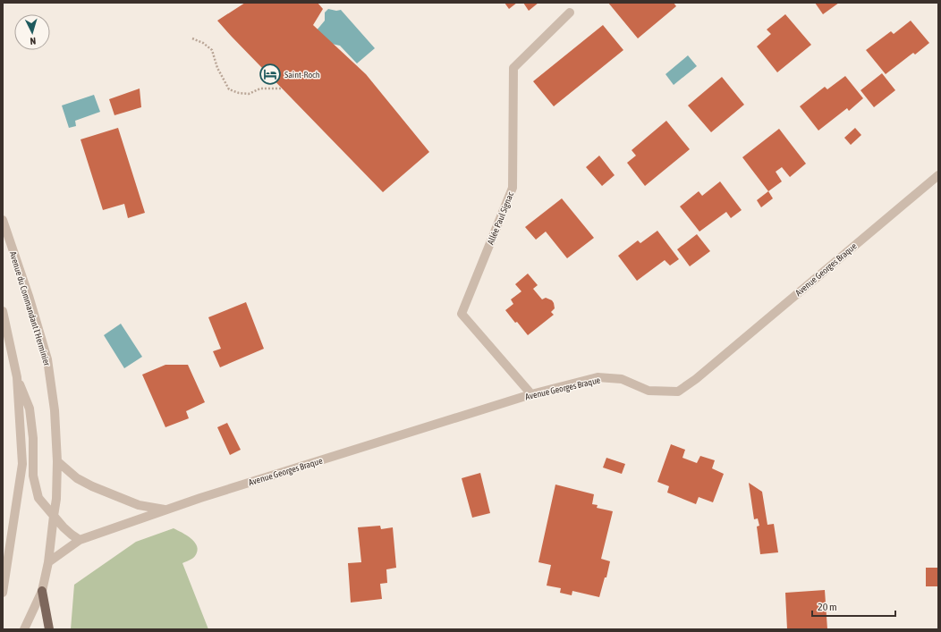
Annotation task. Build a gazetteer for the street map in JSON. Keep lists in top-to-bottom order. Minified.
{"streets":{"street":["Allée Paul Signac","Avenue Georges Braque","Avenue du Commandant l'Herminier"]},"crossings":[["Allée Paul Signac","Avenue Georges Braque"],["Avenue Georges Braque","Avenue du Commandant l'Herminier"]],"places":{"hotel":["Saint-Roch"]},"scale_bar":"20 m","north":"bottom"}
